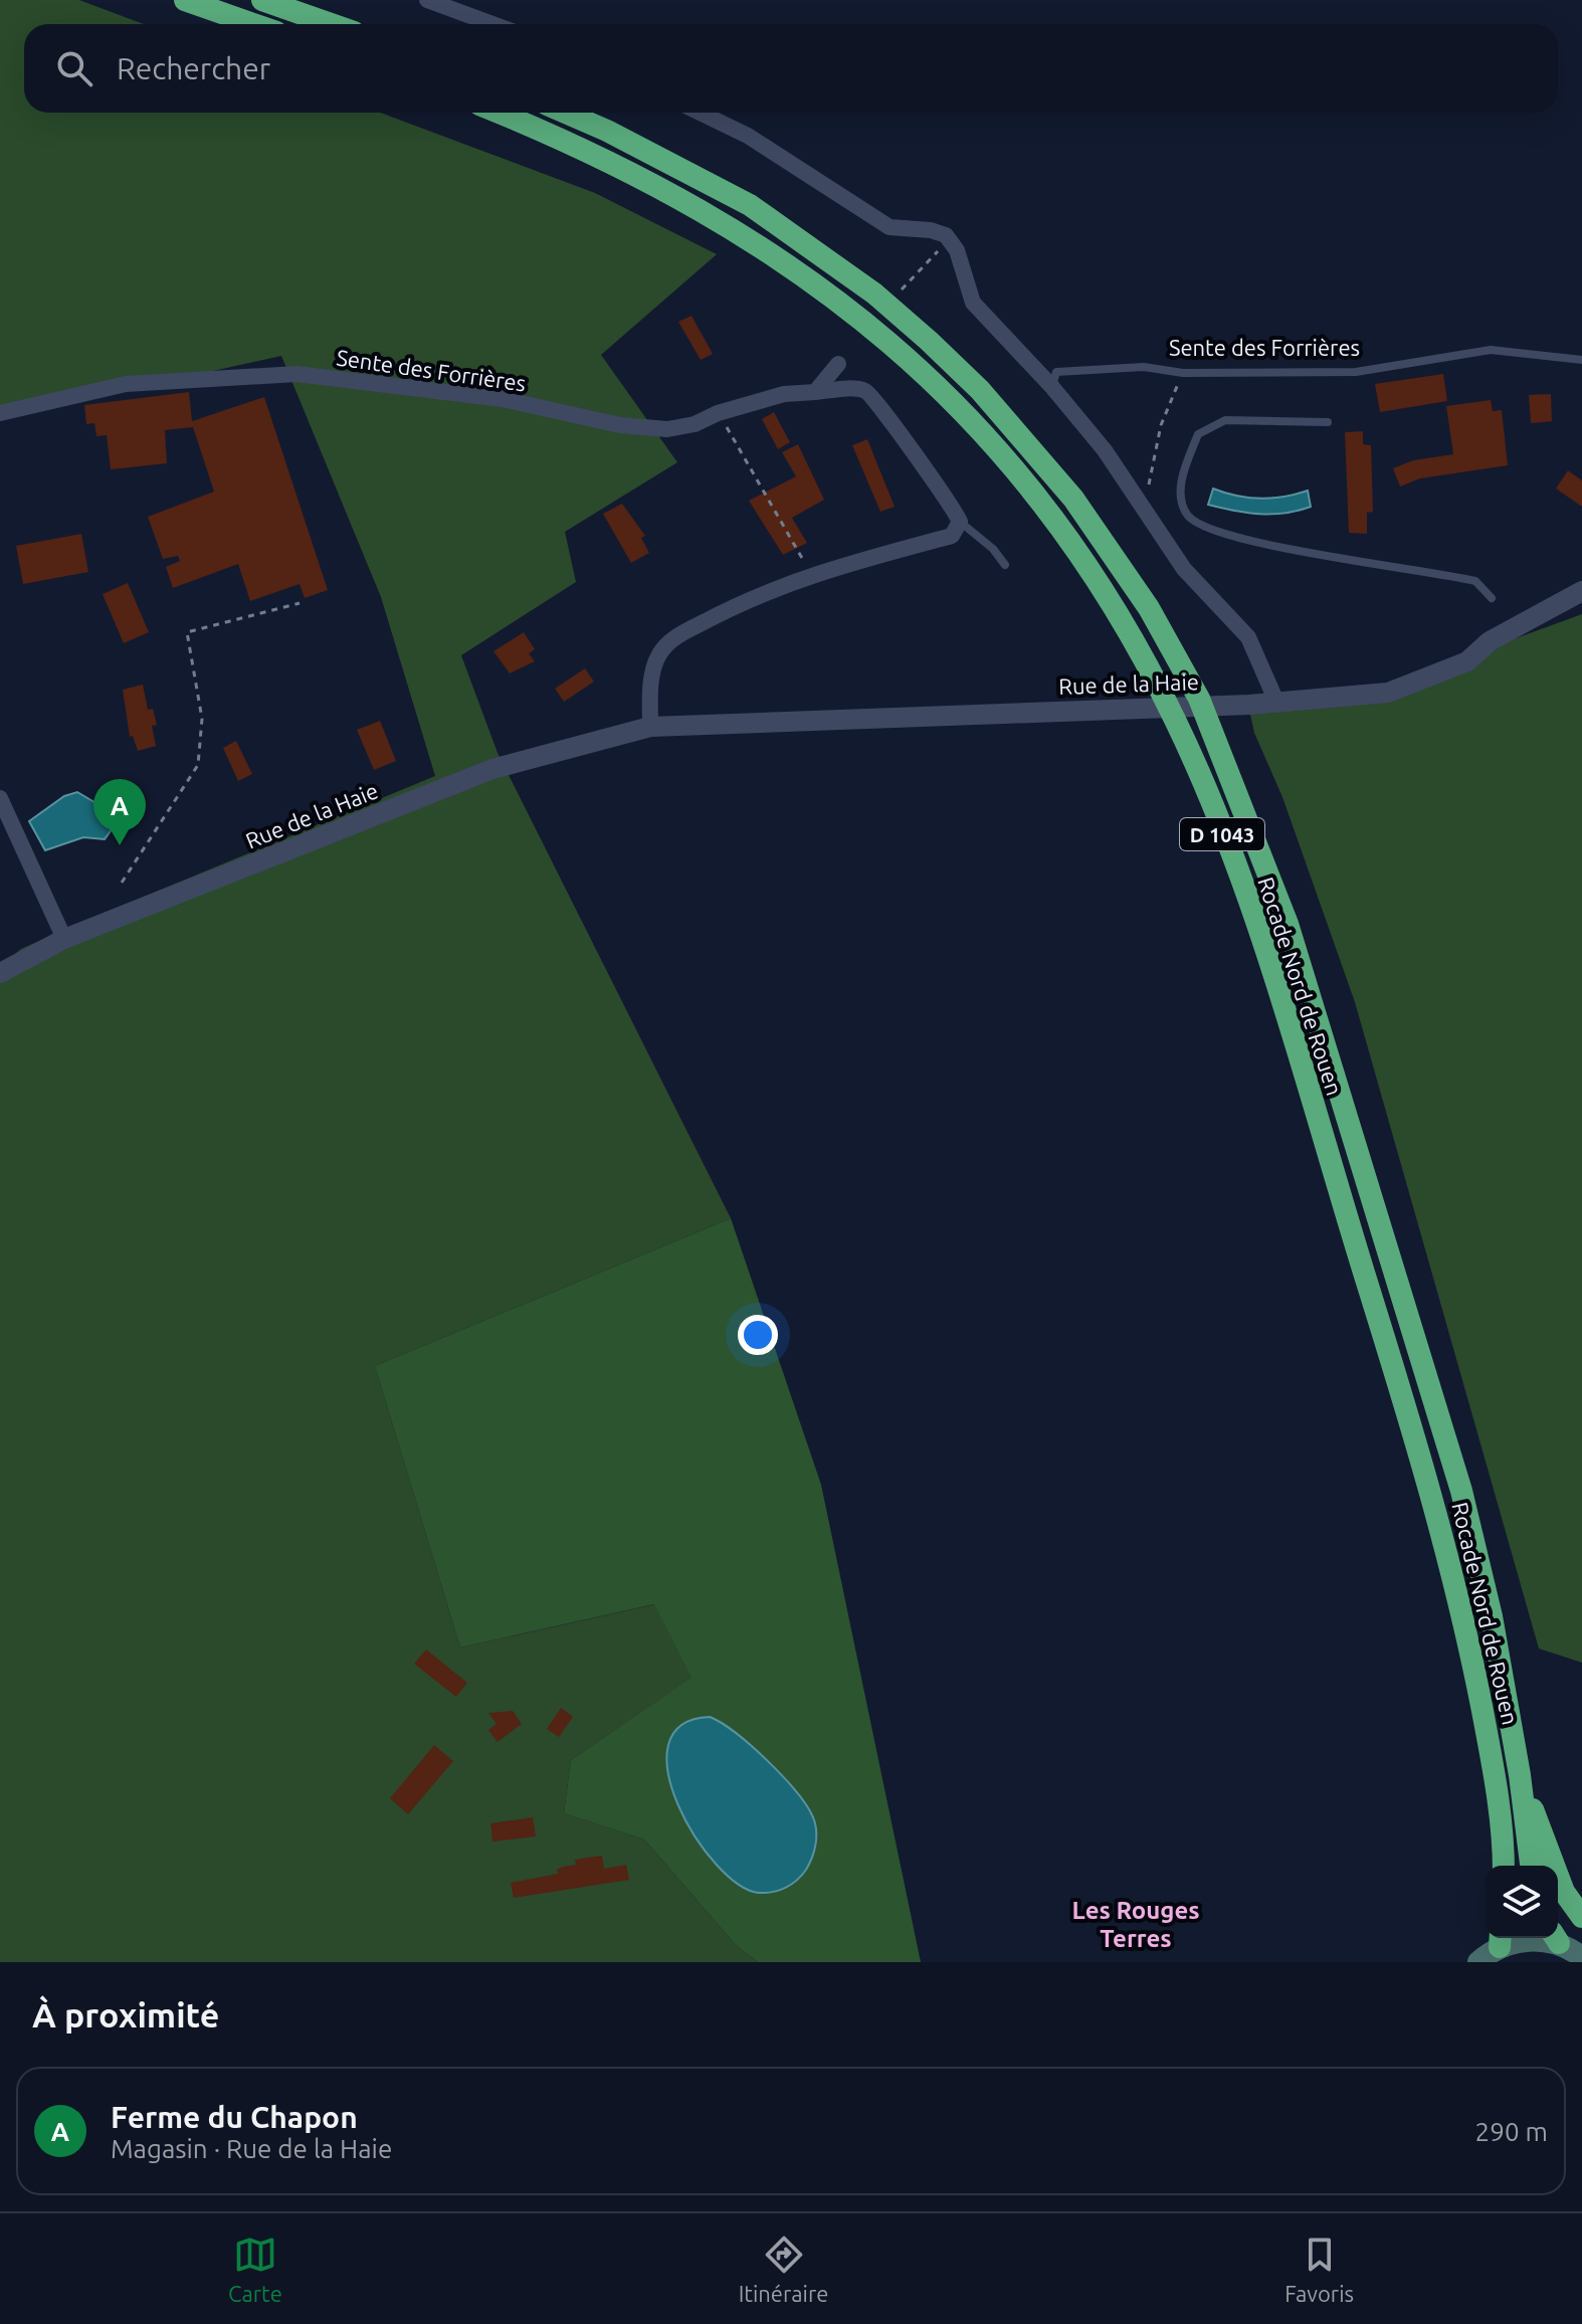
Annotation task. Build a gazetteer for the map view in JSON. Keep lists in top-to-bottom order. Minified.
{"streets":{"highway":["D 1043","Rocade Nord de Rouen"],"street":["Sente des Forrières","Rue de la Haie"]},"districts":["Les Rouges Terres"],"page":{"search":"Rechercher","pins":"A","heading":"À proximité","list":[{"mark":"A","name":"Ferme du Chapon","note":"Magasin · Rue de la Haie","value":"290 m"}],"nav":["Carte","Itinéraire","Favoris"]}}
